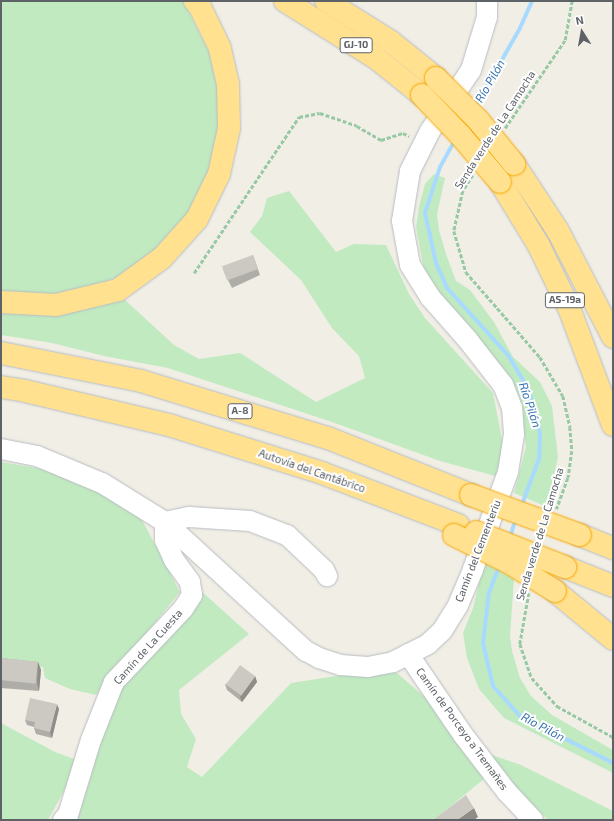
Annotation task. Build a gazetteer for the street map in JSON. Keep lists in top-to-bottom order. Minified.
{"streets":{"highway":["GJ-10","AS-19a","A-8","Autovía del Cantábrico"],"street":["Camín del Cementeriu","Camín de La Cuesta","Camín de Porceyo a Tremañes"],"path":["Senda verde de La Camocha"]},"crossings":[["GJ-10","AS-19a"],["Camín del Cementeriu","Camín de La Cuesta"],["Camín del Cementeriu","Camín de Porceyo a Tremañes"]],"water":["Río Pilón"],"north":"top"}
